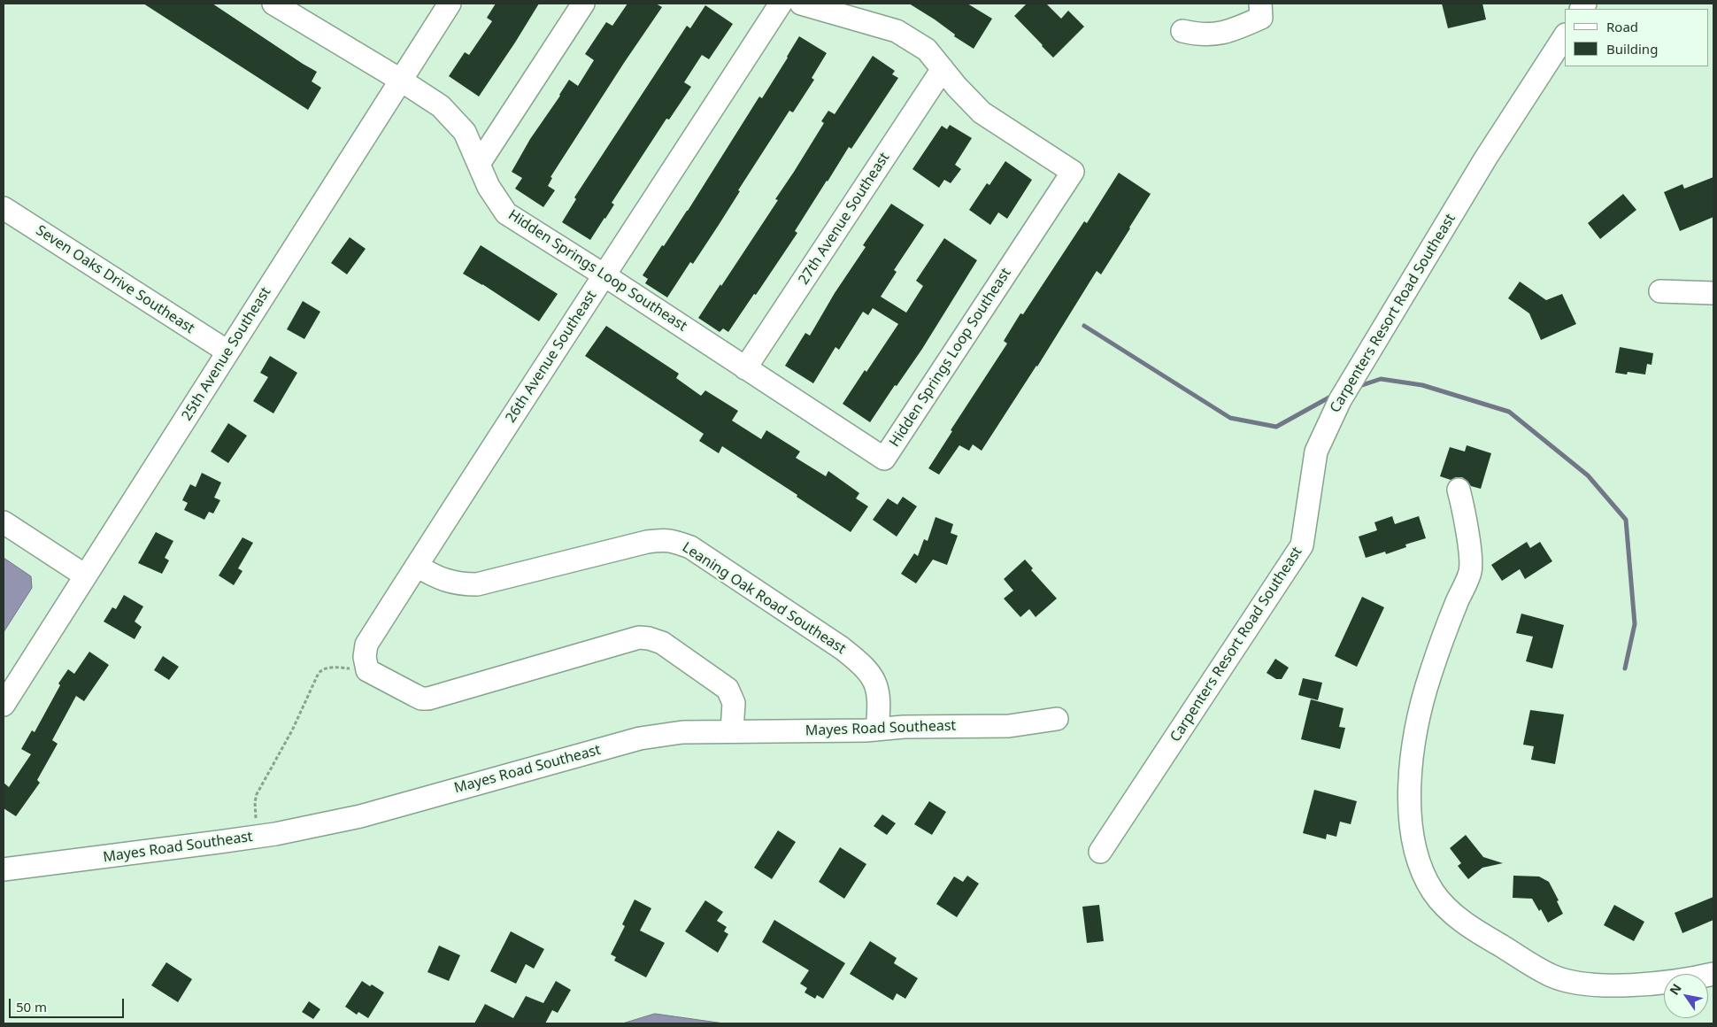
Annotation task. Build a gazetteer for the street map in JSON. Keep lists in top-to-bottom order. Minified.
{"streets":{"street":["27th Avenue Southeast","Hidden Springs Loop Southeast","Seven Oaks Drive Southeast","Carpenters Resort Road Southeast","25th Avenue Southeast","26th Avenue Southeast","Leaning Oak Road Southeast","Mayes Road Southeast"]},"crossings":[["27th Avenue Southeast","Hidden Springs Loop Southeast"],["Hidden Springs Loop Southeast","25th Avenue Southeast"],["Hidden Springs Loop Southeast","26th Avenue Southeast"],["Seven Oaks Drive Southeast","25th Avenue Southeast"],["26th Avenue Southeast","Leaning Oak Road Southeast"],["Leaning Oak Road Southeast","Mayes Road Southeast"]],"legend":["Road","Building"],"scale_bar":"50 m","north":"top left"}
